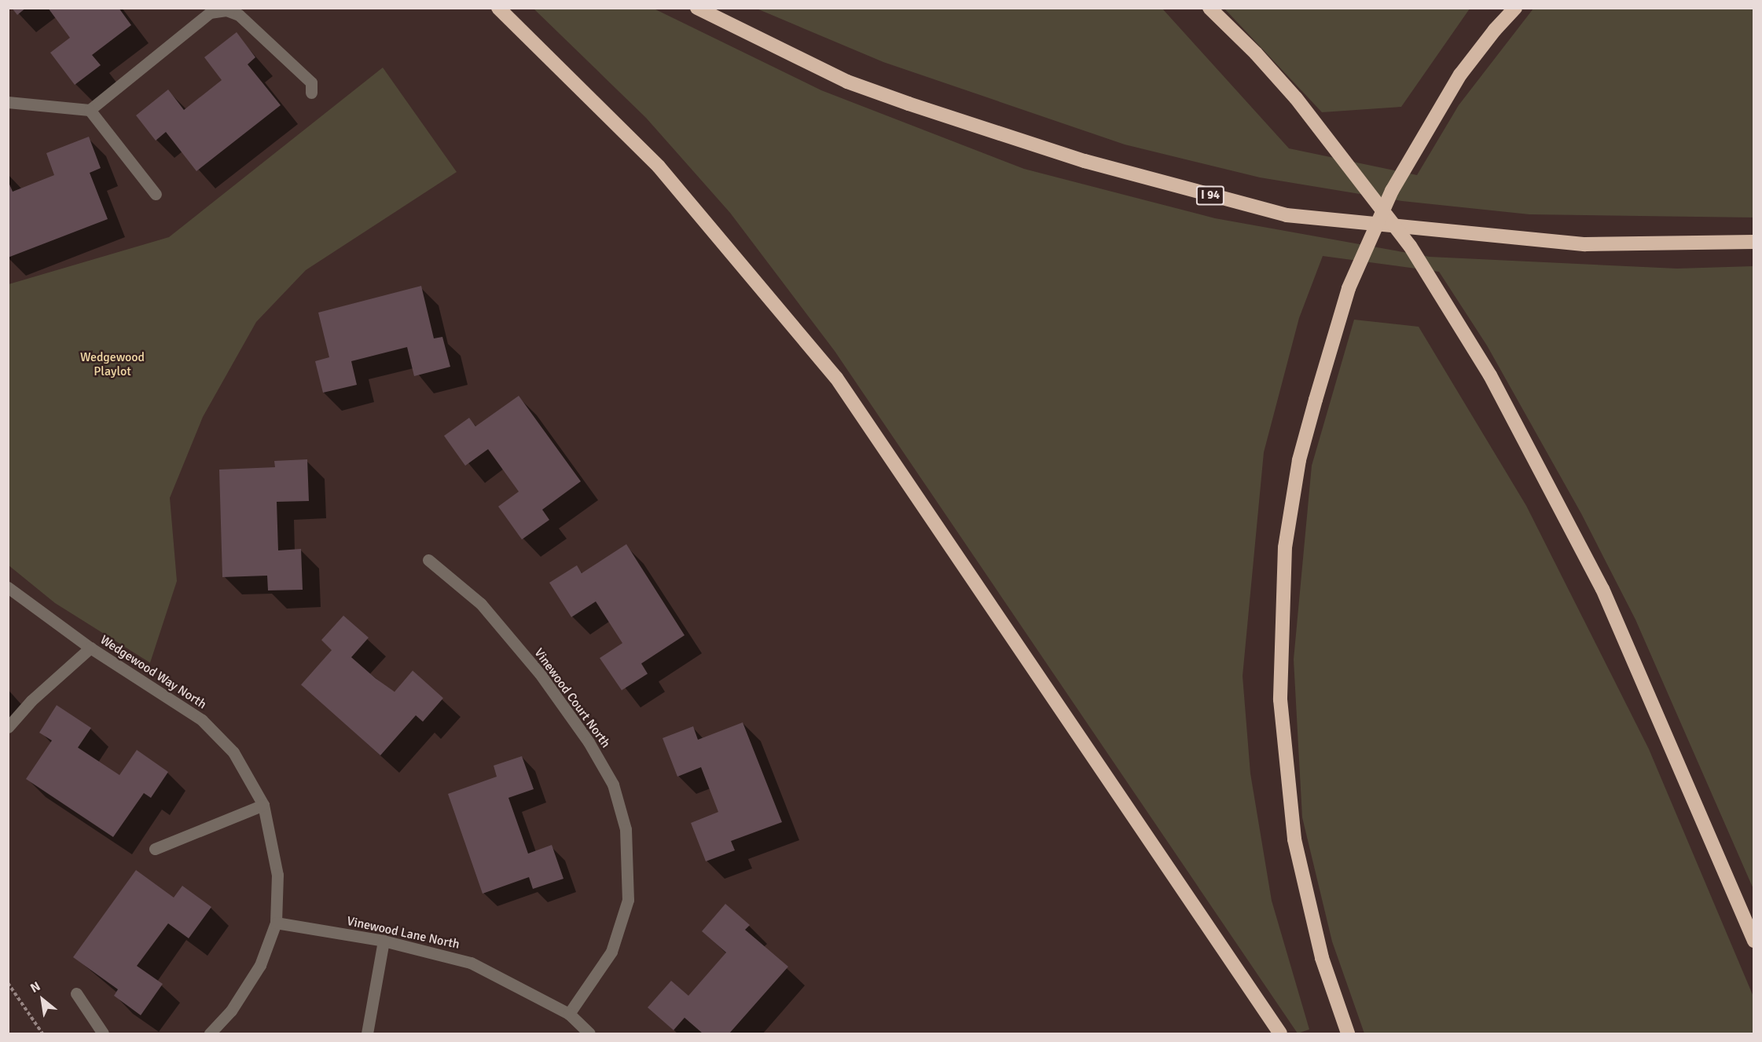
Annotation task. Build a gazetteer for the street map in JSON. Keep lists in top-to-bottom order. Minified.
{"streets":{"highway":["I 94"],"street":["Wedgewood Way North","Vinewood Court North","Vinewood Lane North"]},"crossings":[["Wedgewood Way North","Vinewood Lane North"],["Vinewood Court North","Vinewood Lane North"]],"parks":["Wedgewood Playlot"],"north":"top left"}
